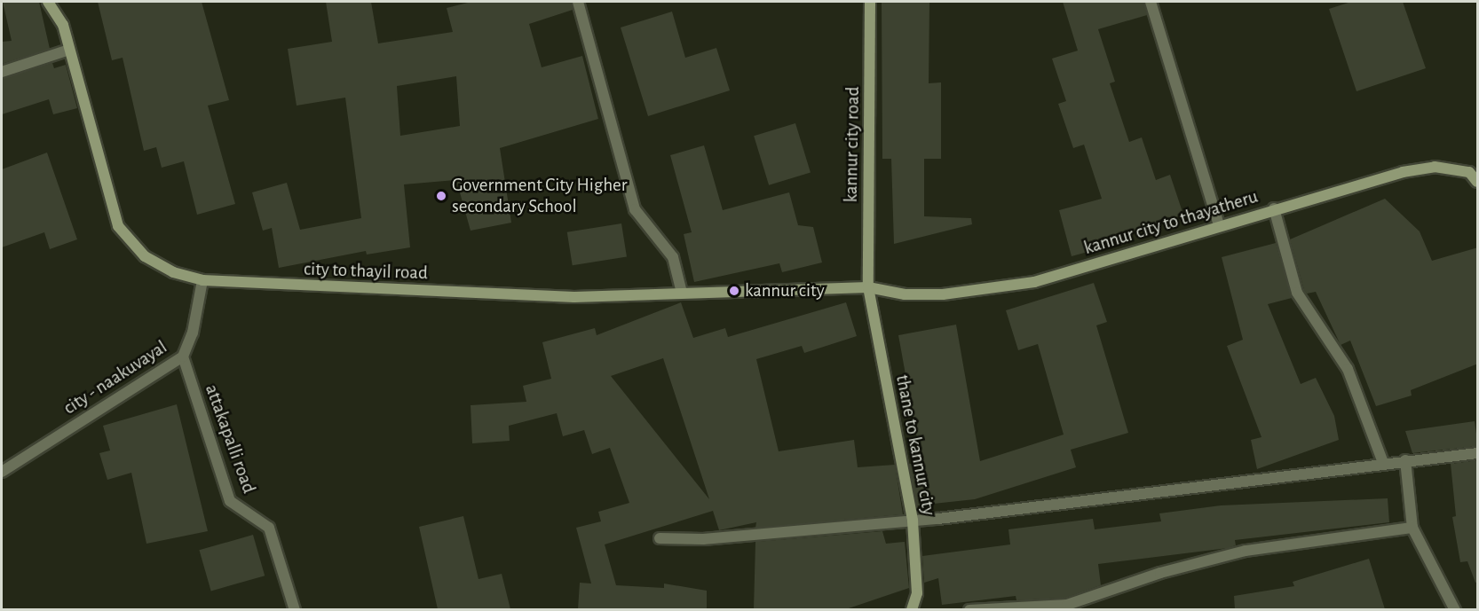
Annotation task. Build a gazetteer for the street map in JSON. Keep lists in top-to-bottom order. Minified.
{"streets":{"main road":["kannur city road","kannur city to thayatheru","city to thayil road","thane to kannur city"],"street":["city - naakuvayal","attakapalli road"]},"crossings":[["kannur city road","kannur city to thayatheru"],["kannur city road","city to thayil road"],["kannur city road","thane to kannur city"],["kannur city to thayatheru","city to thayil road"],["kannur city to thayatheru","thane to kannur city"],["city to thayil road","city - naakuvayal"],["city to thayil road","thane to kannur city"],["city - naakuvayal","attakapalli road"]],"places":["Government City Higher secondary School","kannur city"]}
